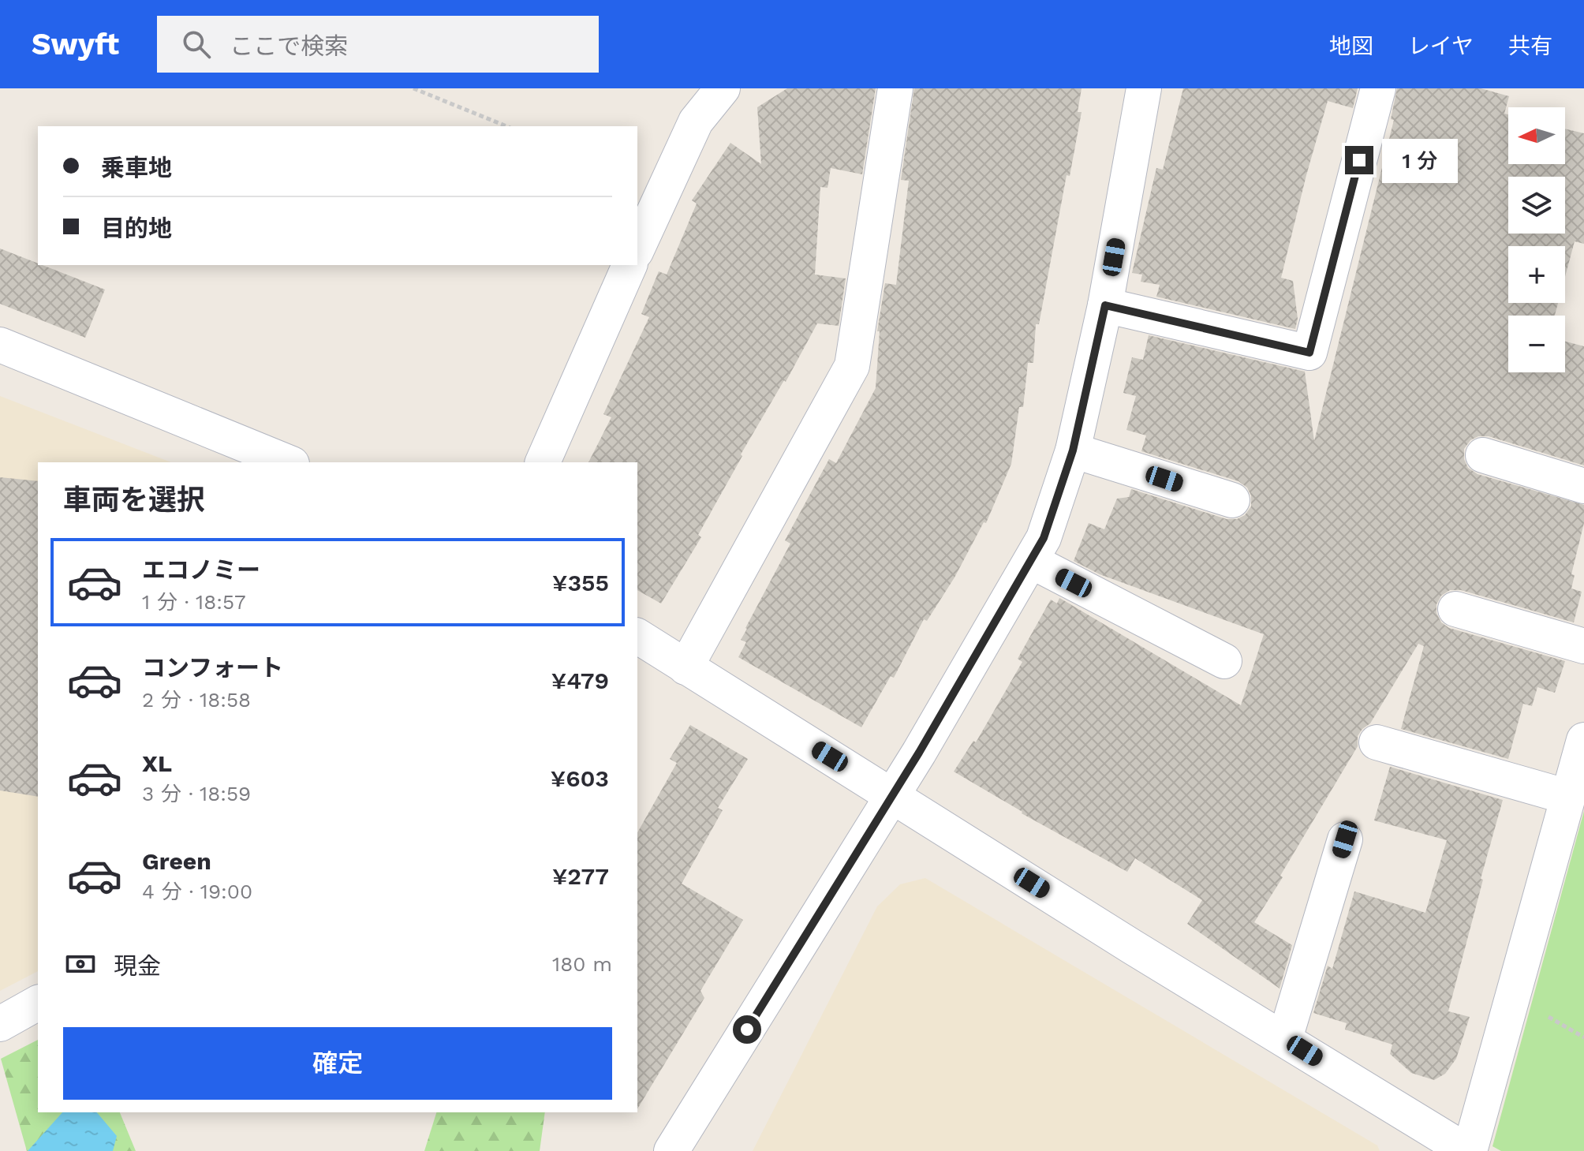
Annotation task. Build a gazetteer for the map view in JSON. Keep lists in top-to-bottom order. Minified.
{"north":"left","page":{"header":"Swyft","search":"ここで検索","nav":["地図","レイヤ","共有"],"map_buttons":["+","−"],"banner":["乗車地","目的地"],"bubble":"1 分","heading":"車両を選択","list":[{"name":"エコノミー","note":"1 分 · 18:57","value":"¥355"},{"name":"コンフォート","note":"2 分 · 18:58","value":"¥479"},{"name":"XL","note":"3 分 · 18:59","value":"¥603"},{"name":"Green","note":"4 分 · 19:00","value":"¥277"}],"pay":["現金","180 m"],"buttons":"確定"}}
